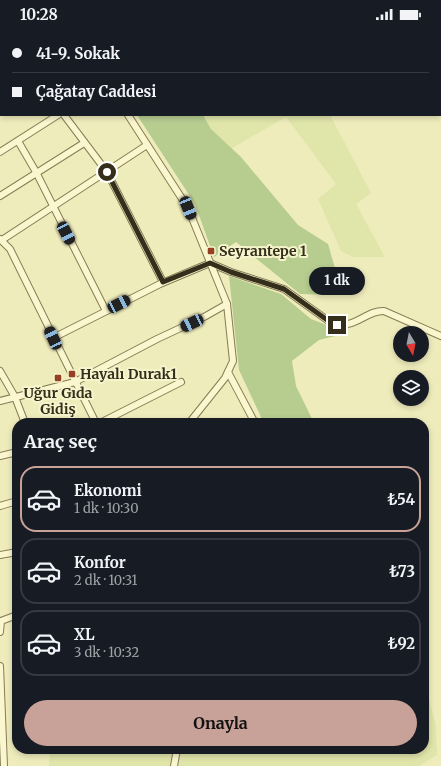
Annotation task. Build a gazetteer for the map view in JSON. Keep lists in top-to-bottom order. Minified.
{"places":{"transit":["Seyrantepe 1","Hayalı Durak1","Uğur Gıda Gidiş"]},"north":"bottom","page":{"status":"10:28","banner":["41-9. Sokak","Çağatay Caddesi"],"bubble":"1 dk","heading":"Araç seç","list":[{"name":"Ekonomi","note":"1 dk · 10:30","value":"₺54"},{"name":"Konfor","note":"2 dk · 10:31","value":"₺73"},{"name":"XL","note":"3 dk · 10:32","value":"₺92"}],"buttons":"Onayla"}}
